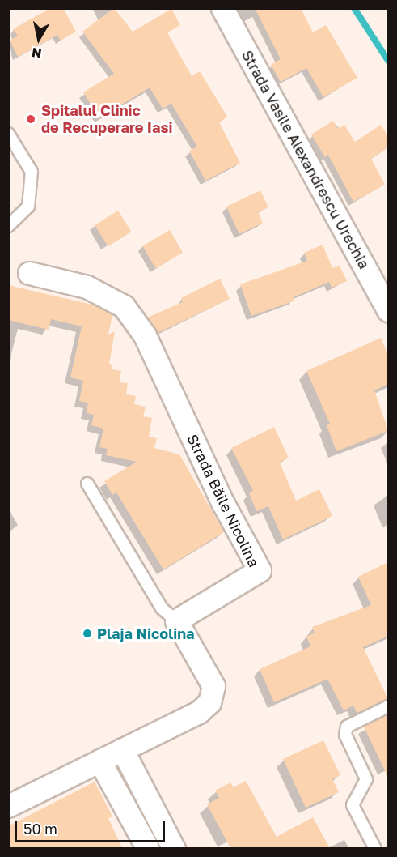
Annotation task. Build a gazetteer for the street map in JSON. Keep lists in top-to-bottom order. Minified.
{"streets":{"street":["Strada Vasile Alexandrescu Urechia","Strada Băile Nicolina"]},"places":["Spitalul Clinic de Recuperare Iasi","Plaja Nicolina"],"scale_bar":"50 m","north":"bottom"}
